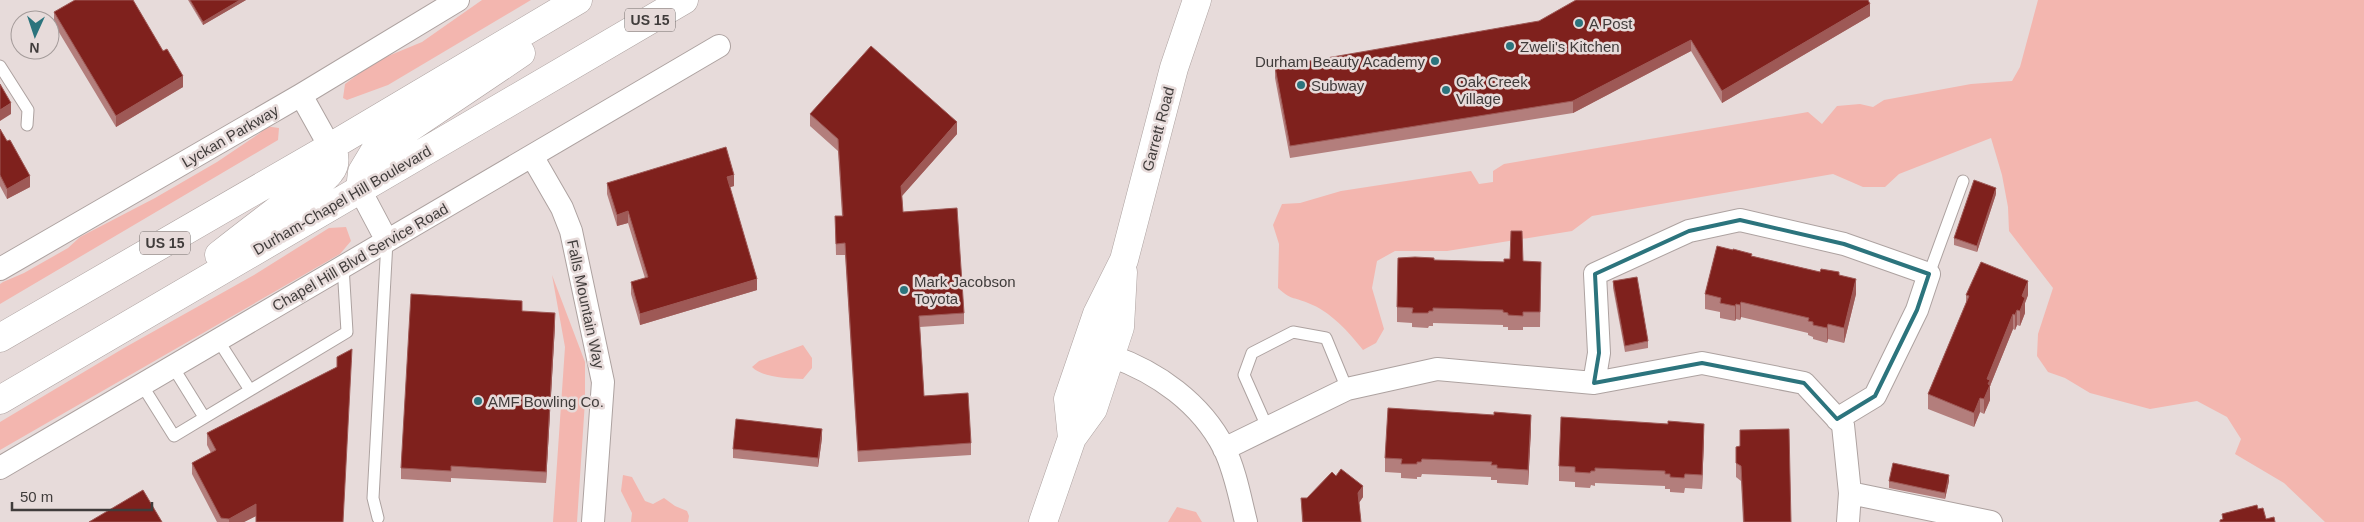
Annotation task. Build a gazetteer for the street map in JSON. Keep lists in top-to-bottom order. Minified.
{"streets":{"main road":["US 15","Garrett Road","Durham-Chapel Hill Boulevard"],"street":["Lyckan Parkway","Chapel Hill Blvd Service Road","Falls Mountain Way"]},"crossings":[["Chapel Hill Blvd Service Road","Falls Mountain Way"]],"places":["A Post","Zweli's Kitchen","Durham Beauty Academy","Subway","Oak Creek Village","Mark Jacobson Toyota","AMF Bowling Co."],"scale_bar":"50 m","north":"bottom"}
